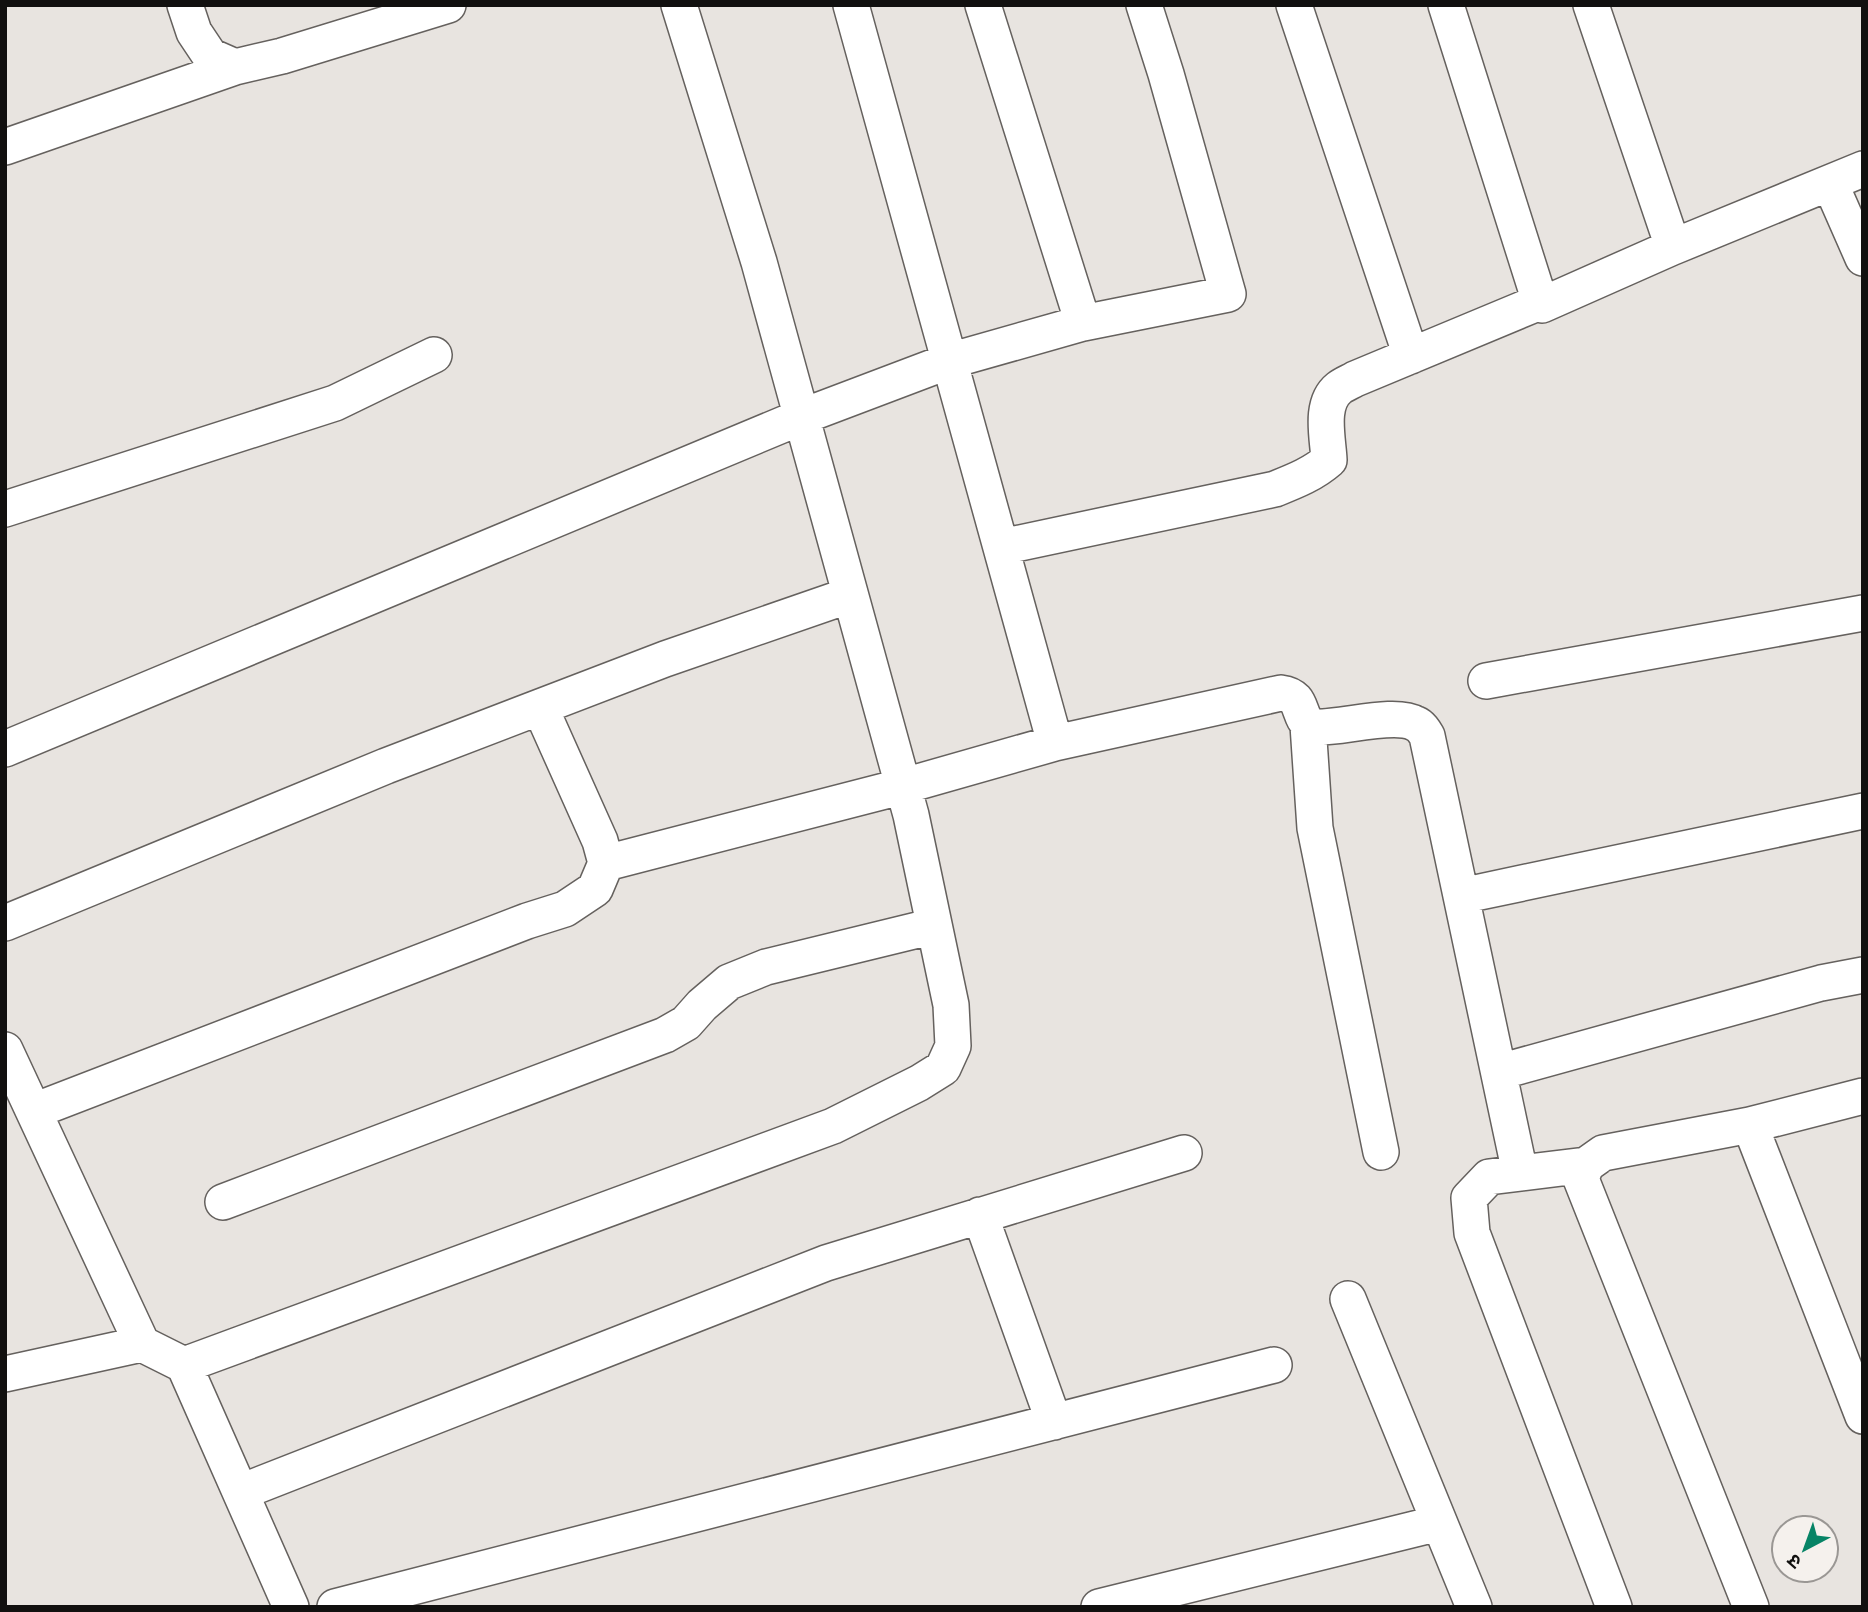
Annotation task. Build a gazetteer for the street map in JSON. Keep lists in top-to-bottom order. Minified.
{"north":"bottom left"}
